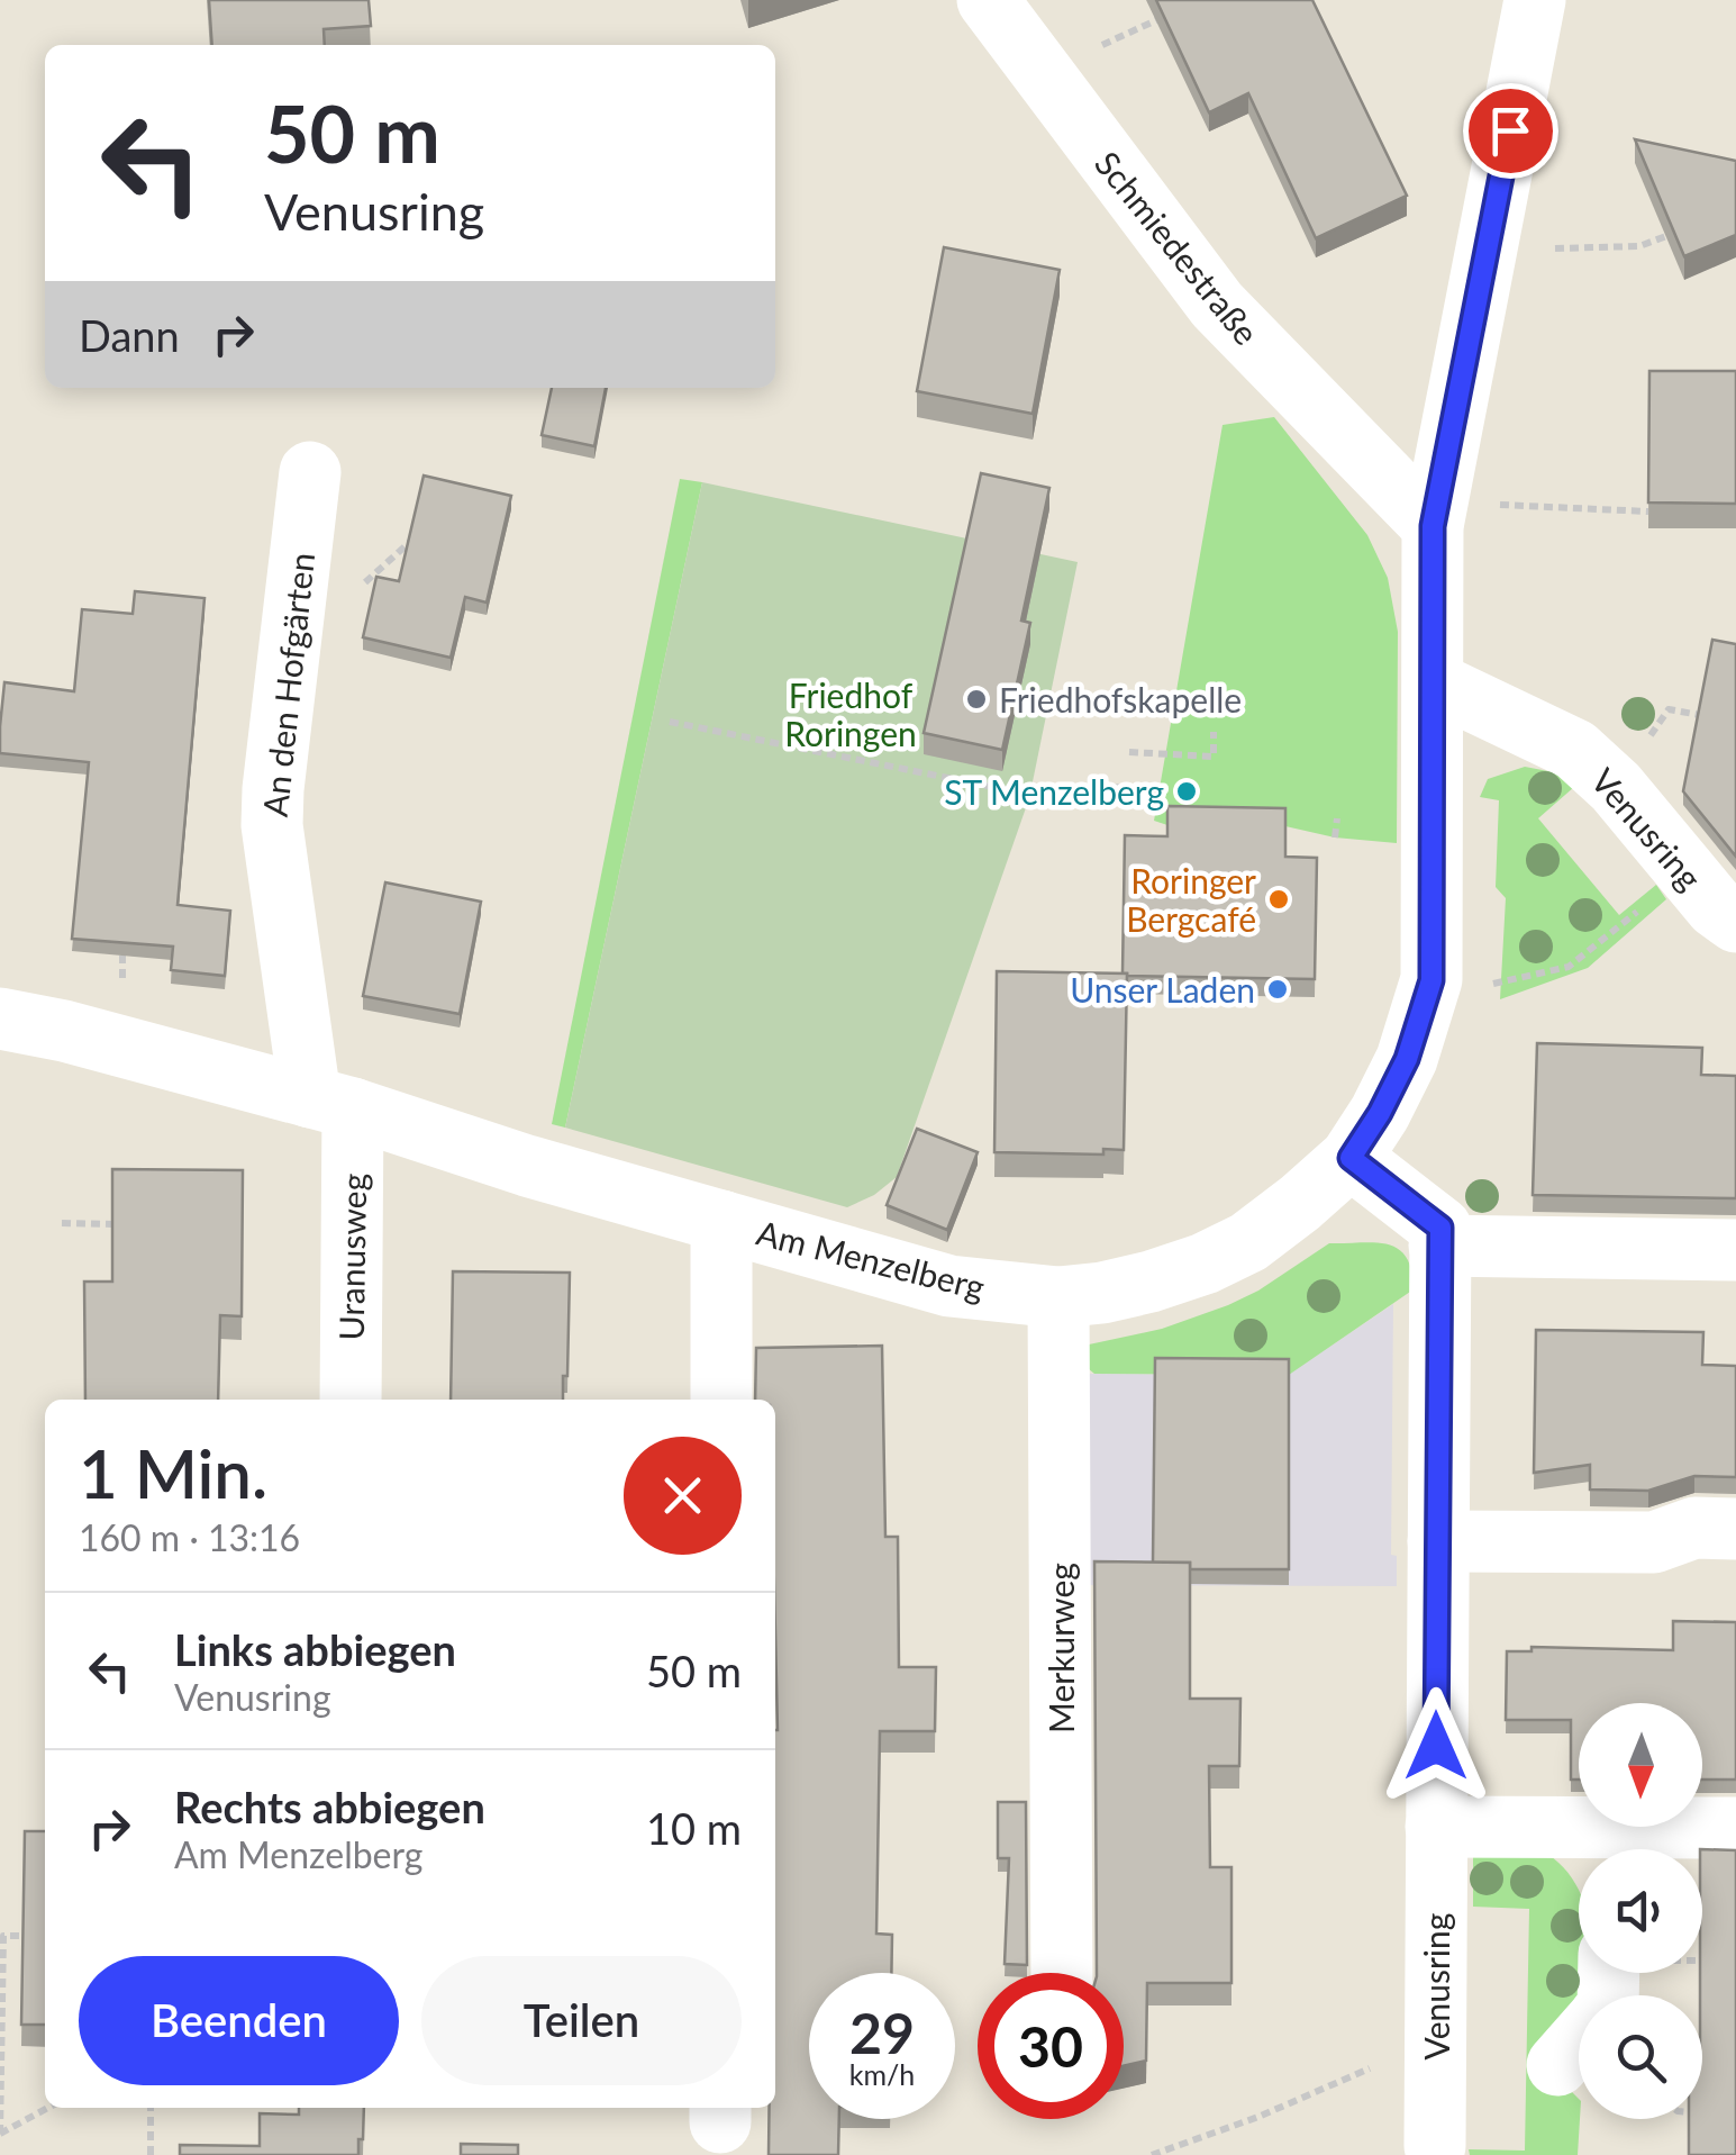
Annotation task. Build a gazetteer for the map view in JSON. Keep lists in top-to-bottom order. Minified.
{"streets":{"street":["Schmiedestraße","An den Hofgärten","Venusring","Uranusweg","Am Menzelberg","Merkurweg"]},"crossings":[["Schmiedestraße","Am Menzelberg"],["An den Hofgärten","Uranusweg"],["An den Hofgärten","Am Menzelberg"],["Venusring","Am Menzelberg"],["Uranusweg","Am Menzelberg"],["Am Menzelberg","Merkurweg"]],"parks":["Friedhof Roringen"],"places":["Friedhofskapelle","ST Menzelberg","Roringer Bergcafé","Unser Laden"],"north":"bottom","page":{"turn":["50 m","Venusring"],"then":"Dann","heading":["1 Min.","160 m · 13:16"],"list":[{"name":"Links abbiegen","note":"Venusring","value":"50 m"},{"name":"Rechts abbiegen","note":"Am Menzelberg","value":"10 m"}],"buttons":["Beenden","Teilen"],"speed":"29 km/h","limit":"30"}}
